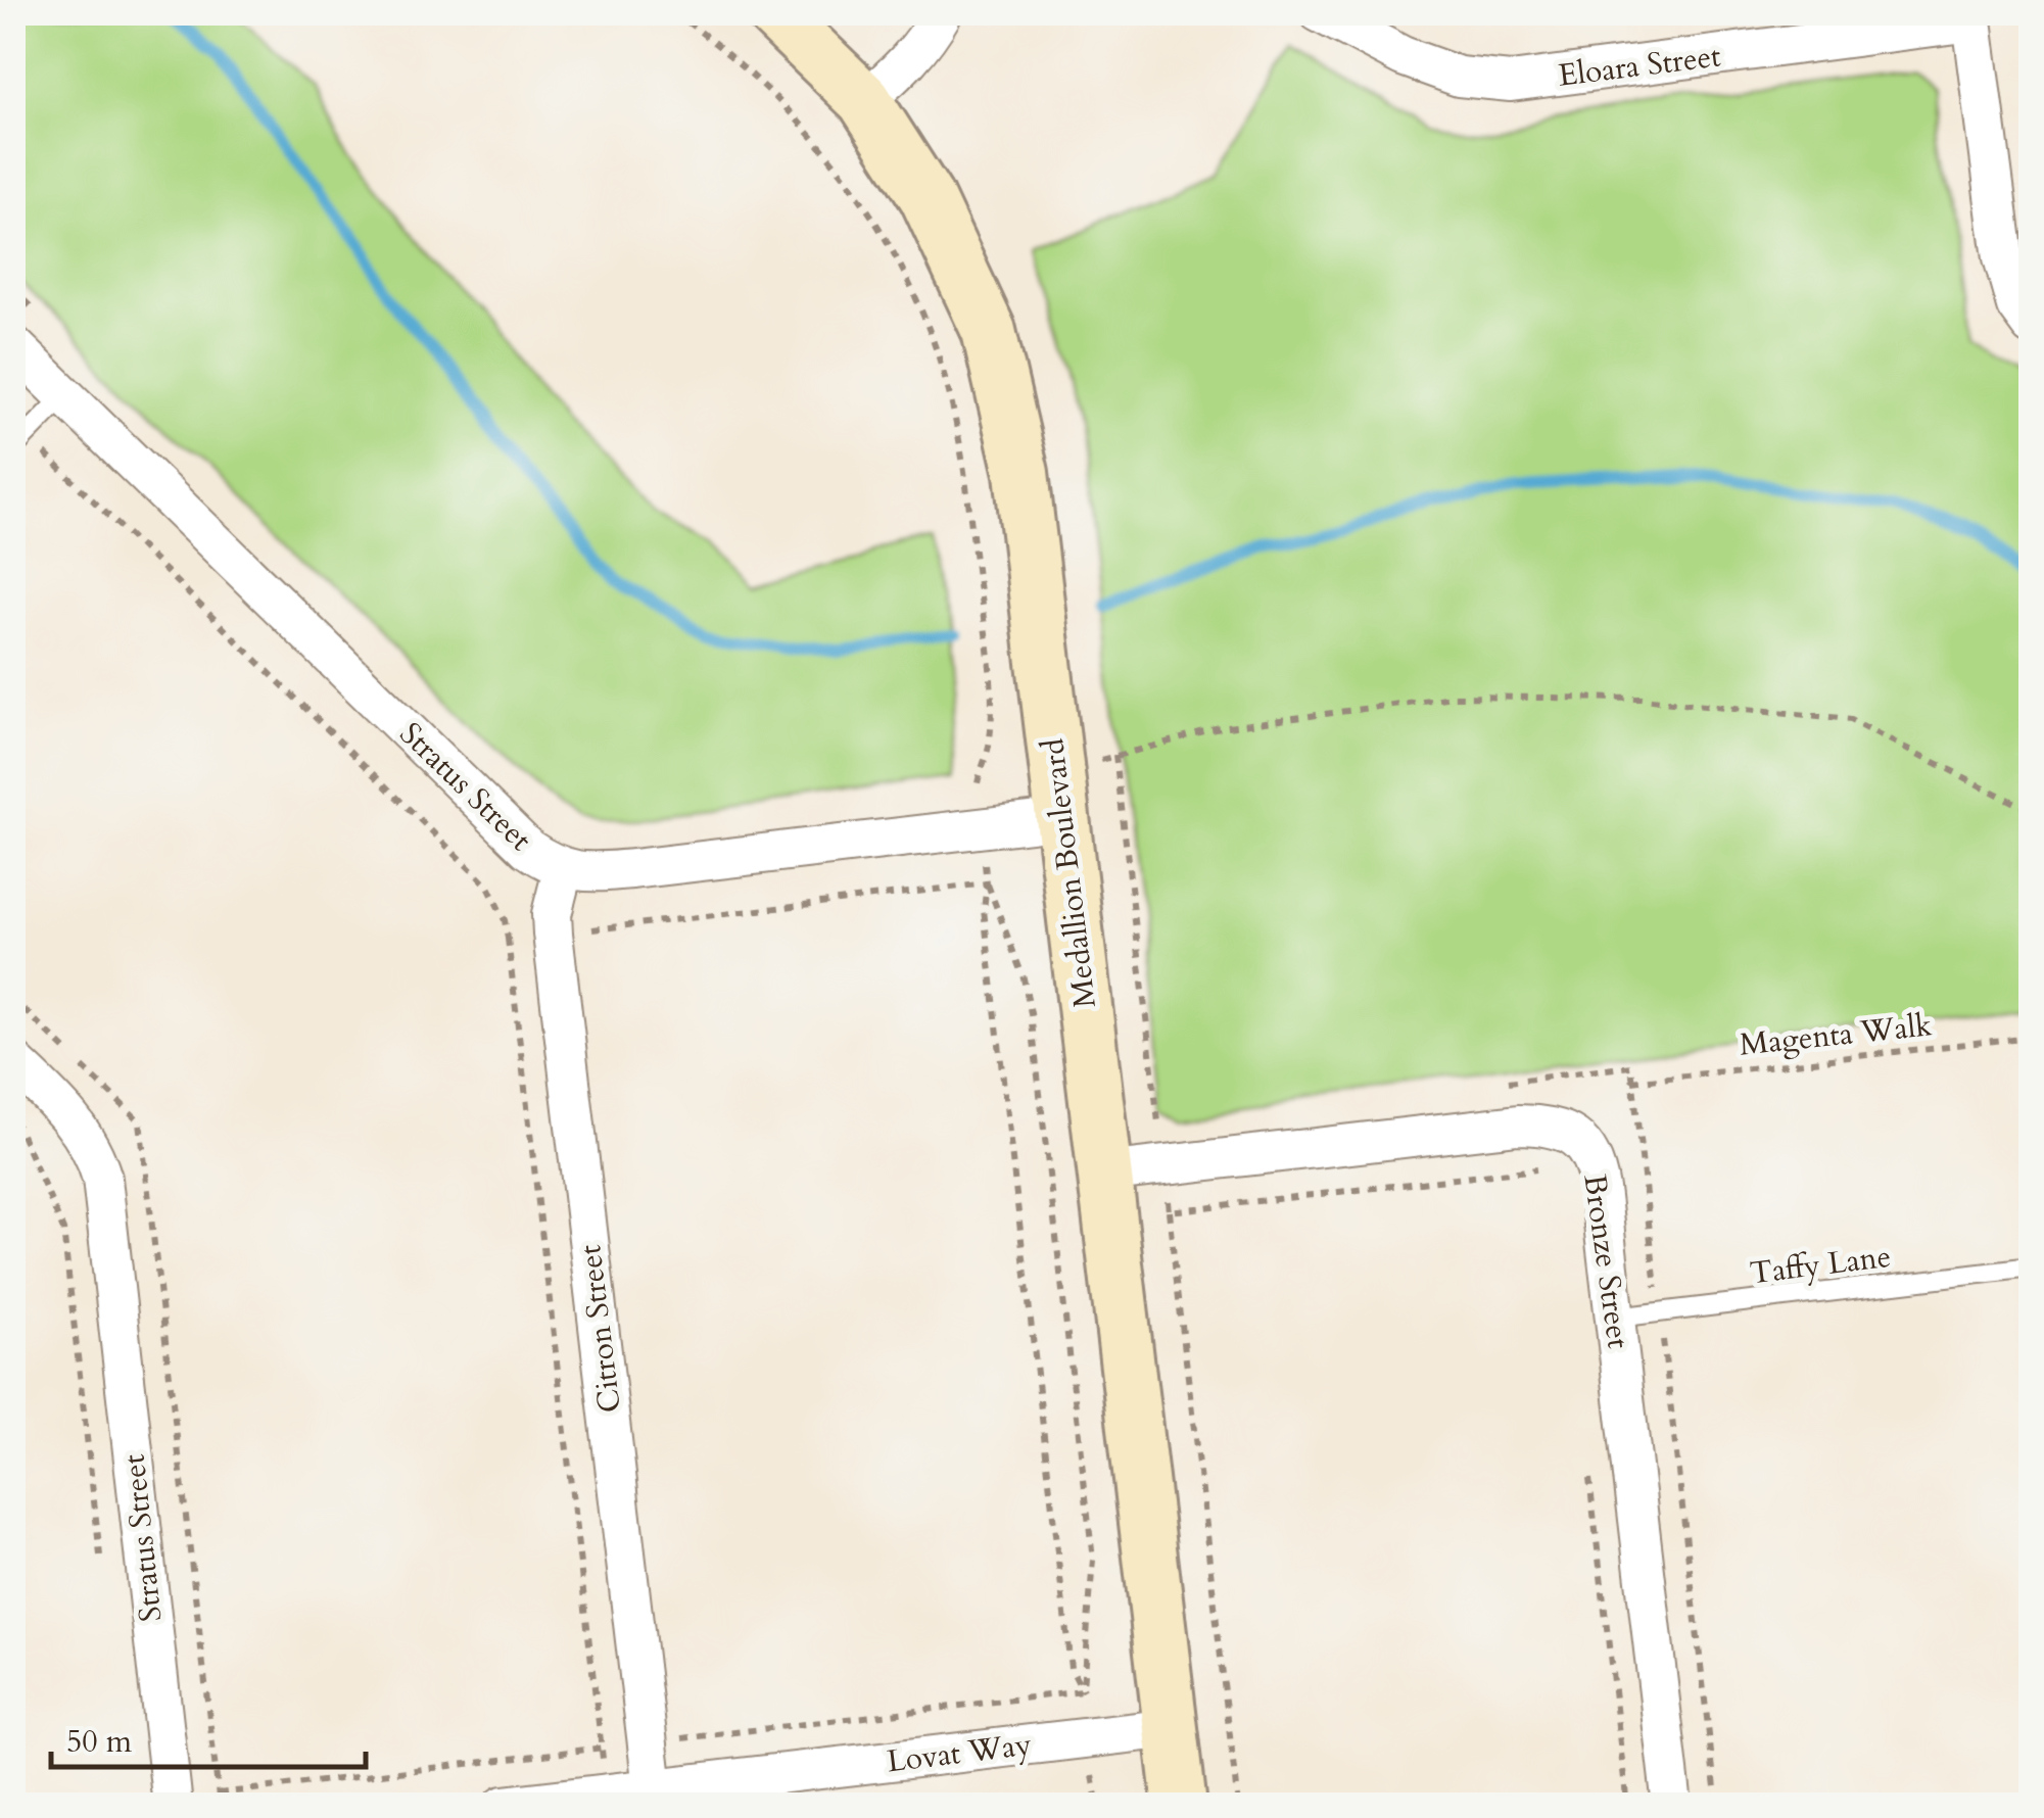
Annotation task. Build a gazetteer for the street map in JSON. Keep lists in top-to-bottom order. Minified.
{"streets":{"street":["Eloara Street","Stratus Street","Medallion Boulevard","Bronze Street","Citron Street","Lovat Way"],"lane":["Taffy Lane"],"path":["Magenta Walk"]},"crossings":[["Stratus Street","Medallion Boulevard"],["Stratus Street","Citron Street"],["Medallion Boulevard","Bronze Street"],["Medallion Boulevard","Lovat Way"],["Bronze Street","Taffy Lane"],["Citron Street","Lovat Way"]],"scale_bar":"50 m"}
